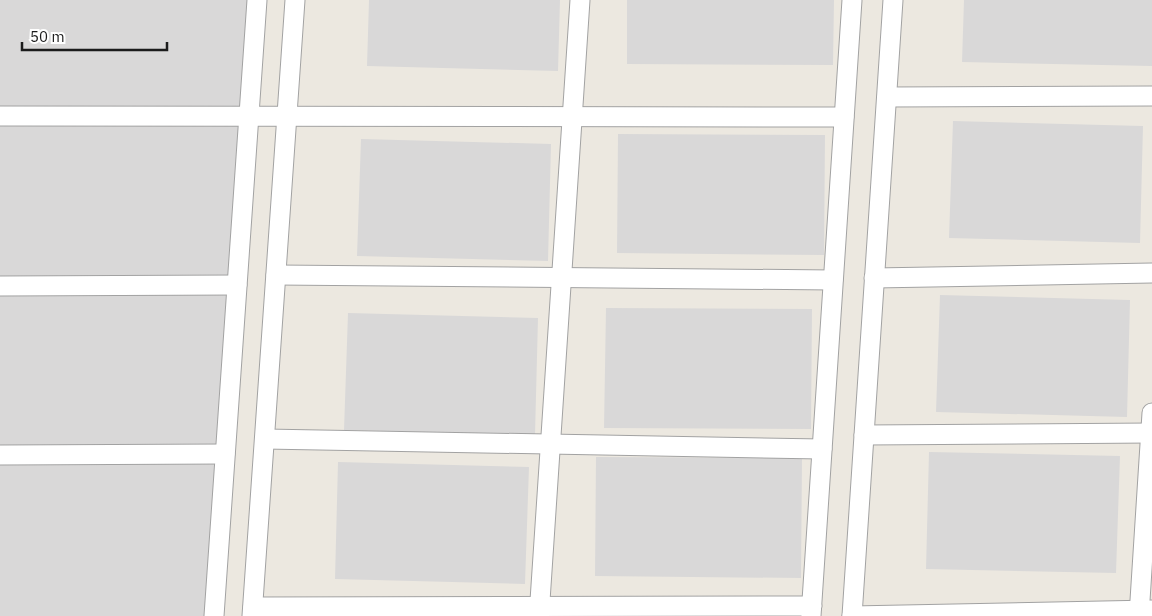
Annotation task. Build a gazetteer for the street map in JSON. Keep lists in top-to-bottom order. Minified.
{"scale_bar":"50 m"}
